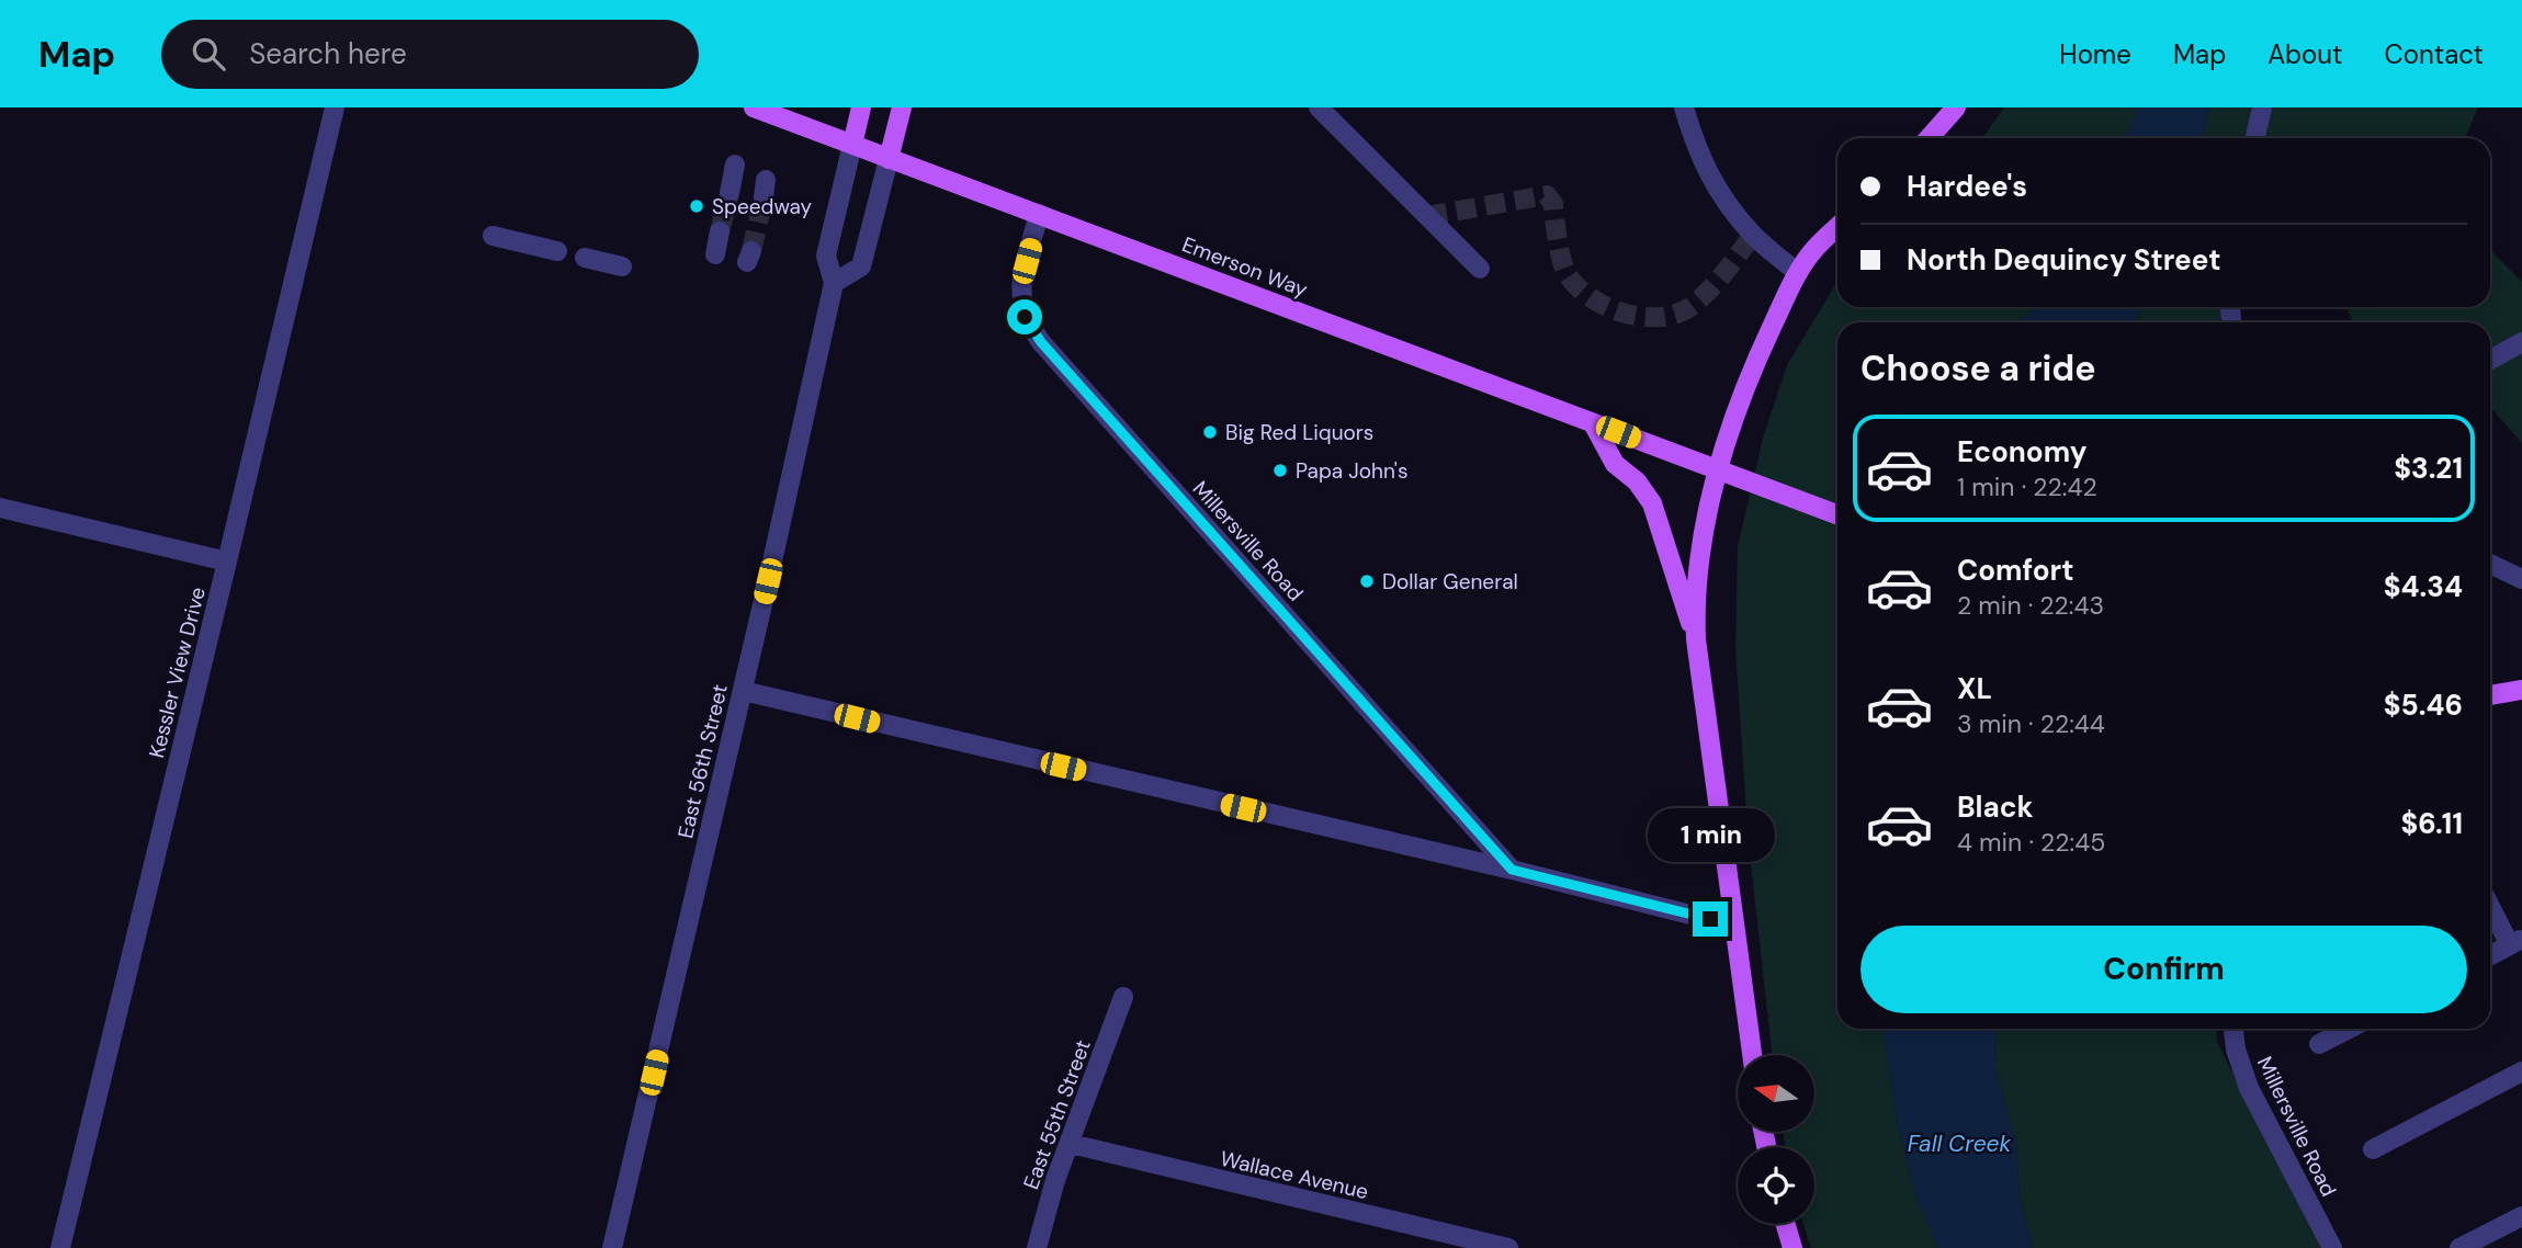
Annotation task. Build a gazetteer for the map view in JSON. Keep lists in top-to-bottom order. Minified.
{"streets":{"main road":["Emerson Way","East 56th Street"],"street":["Millersville Road","Kessler View Drive","East 55th Street","Wallace Avenue"]},"crossings":[["Emerson Way","Millersville Road"],["Emerson Way","East 56th Street"],["East 55th Street","Wallace Avenue"]],"water":["Fall Creek"],"places":["Speedway","Big Red Liquors","Papa John's","Dollar General"],"north":"left","page":{"header":"Map","search":"Search here","nav":["Home","Map","About","Contact"],"banner":["Hardee's","North Dequincy Street"],"heading":"Choose a ride","list":[{"name":"Economy","note":"1 min · 22:42","value":"$3.21"},{"name":"Comfort","note":"2 min · 22:43","value":"$4.34"},{"name":"XL","note":"3 min · 22:44","value":"$5.46"},{"name":"Black","note":"4 min · 22:45","value":"$6.11"}],"bubble":"1 min","buttons":"Confirm"}}
